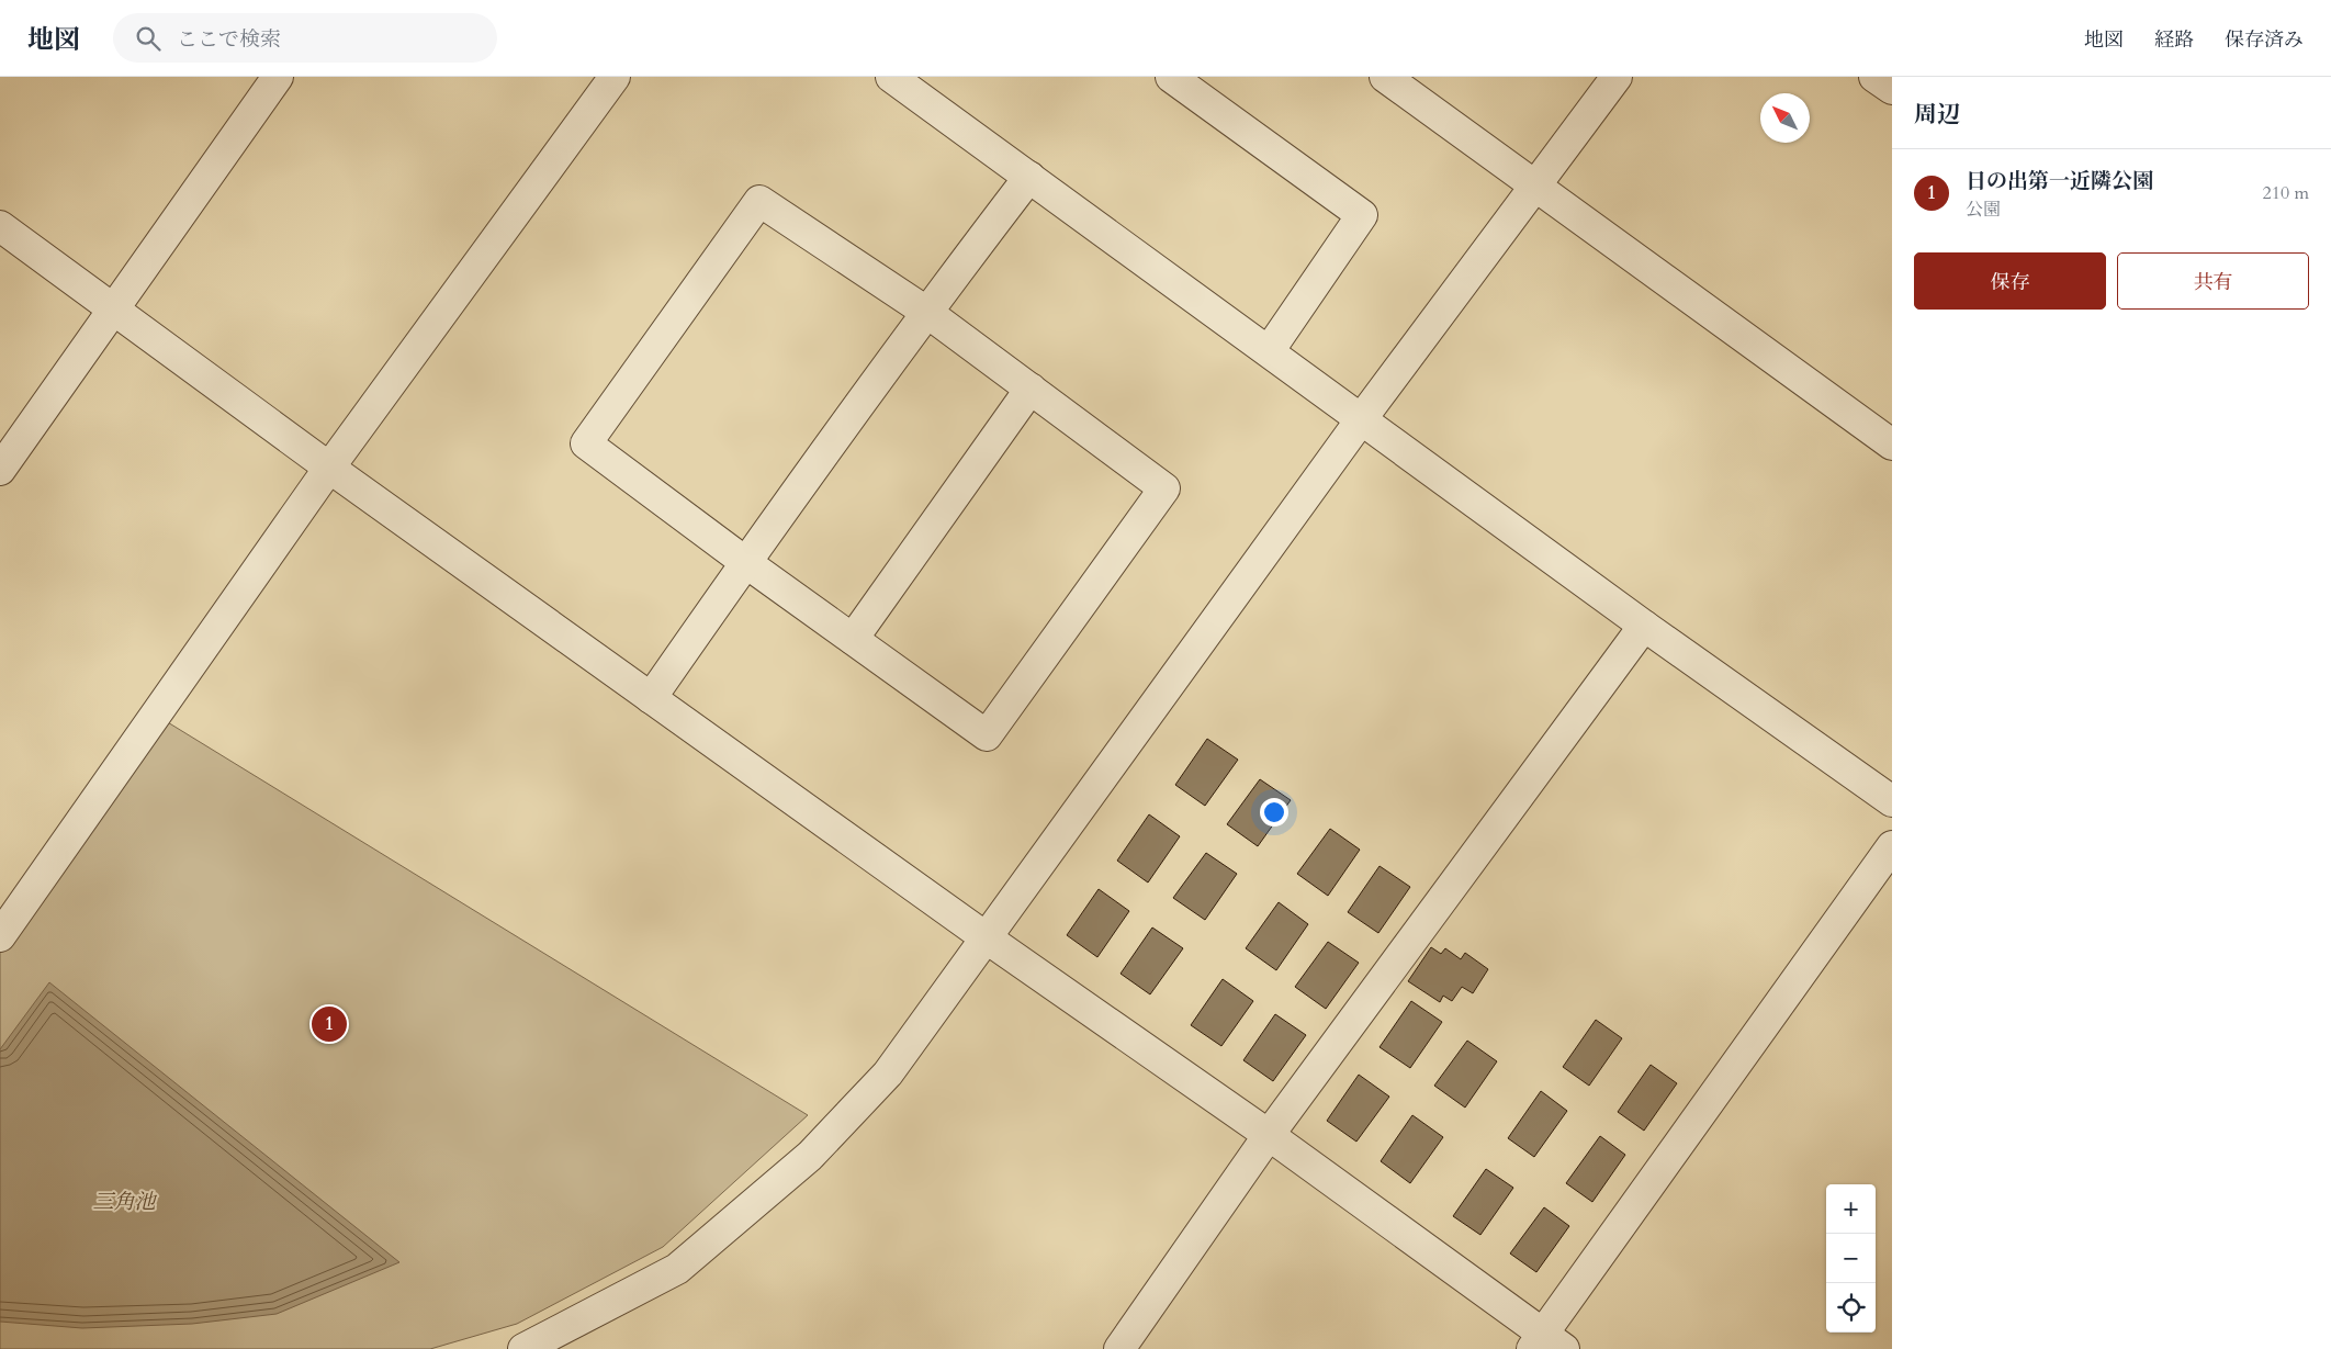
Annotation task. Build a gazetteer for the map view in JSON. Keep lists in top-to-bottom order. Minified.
{"water":["三角池"],"north":"top left","page":{"header":"地図","search":"ここで検索","nav":["地図","経路","保存済み"],"heading":"周辺","list":[{"mark":"1","name":"日の出第一近隣公園","note":"公園","value":"210 m"}],"buttons":["保存","共有"],"pins":"1","map_buttons":["+","−"]}}
